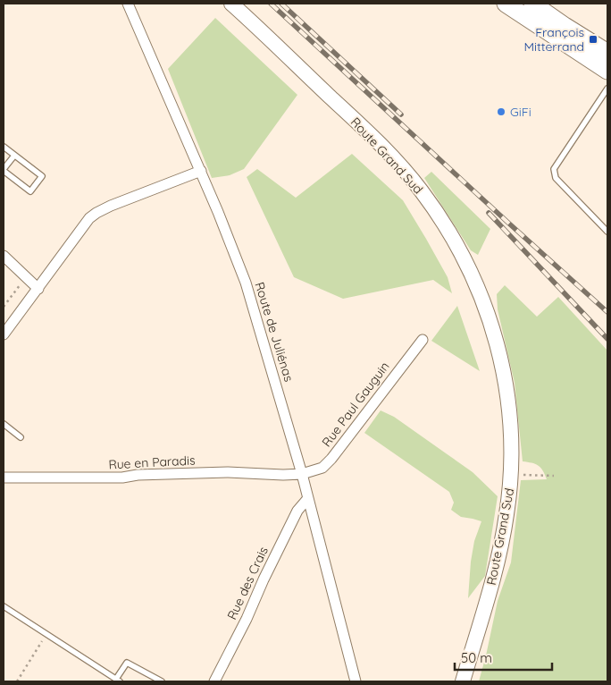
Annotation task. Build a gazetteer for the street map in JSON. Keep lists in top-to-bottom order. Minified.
{"streets":{"main road":["Route Grand Sud"],"street":["Route de Juliénas","Rue Paul Gauguin","Rue en Paradis","Rue des Crais"]},"crossings":[["Route de Juliénas","Rue Paul Gauguin"],["Route de Juliénas","Rue en Paradis"],["Route de Juliénas","Rue des Crais"],["Rue Paul Gauguin","Rue en Paradis"]],"places":{"transit":["François Mitterrand"],"other":["GiFi"]},"scale_bar":"50 m"}
